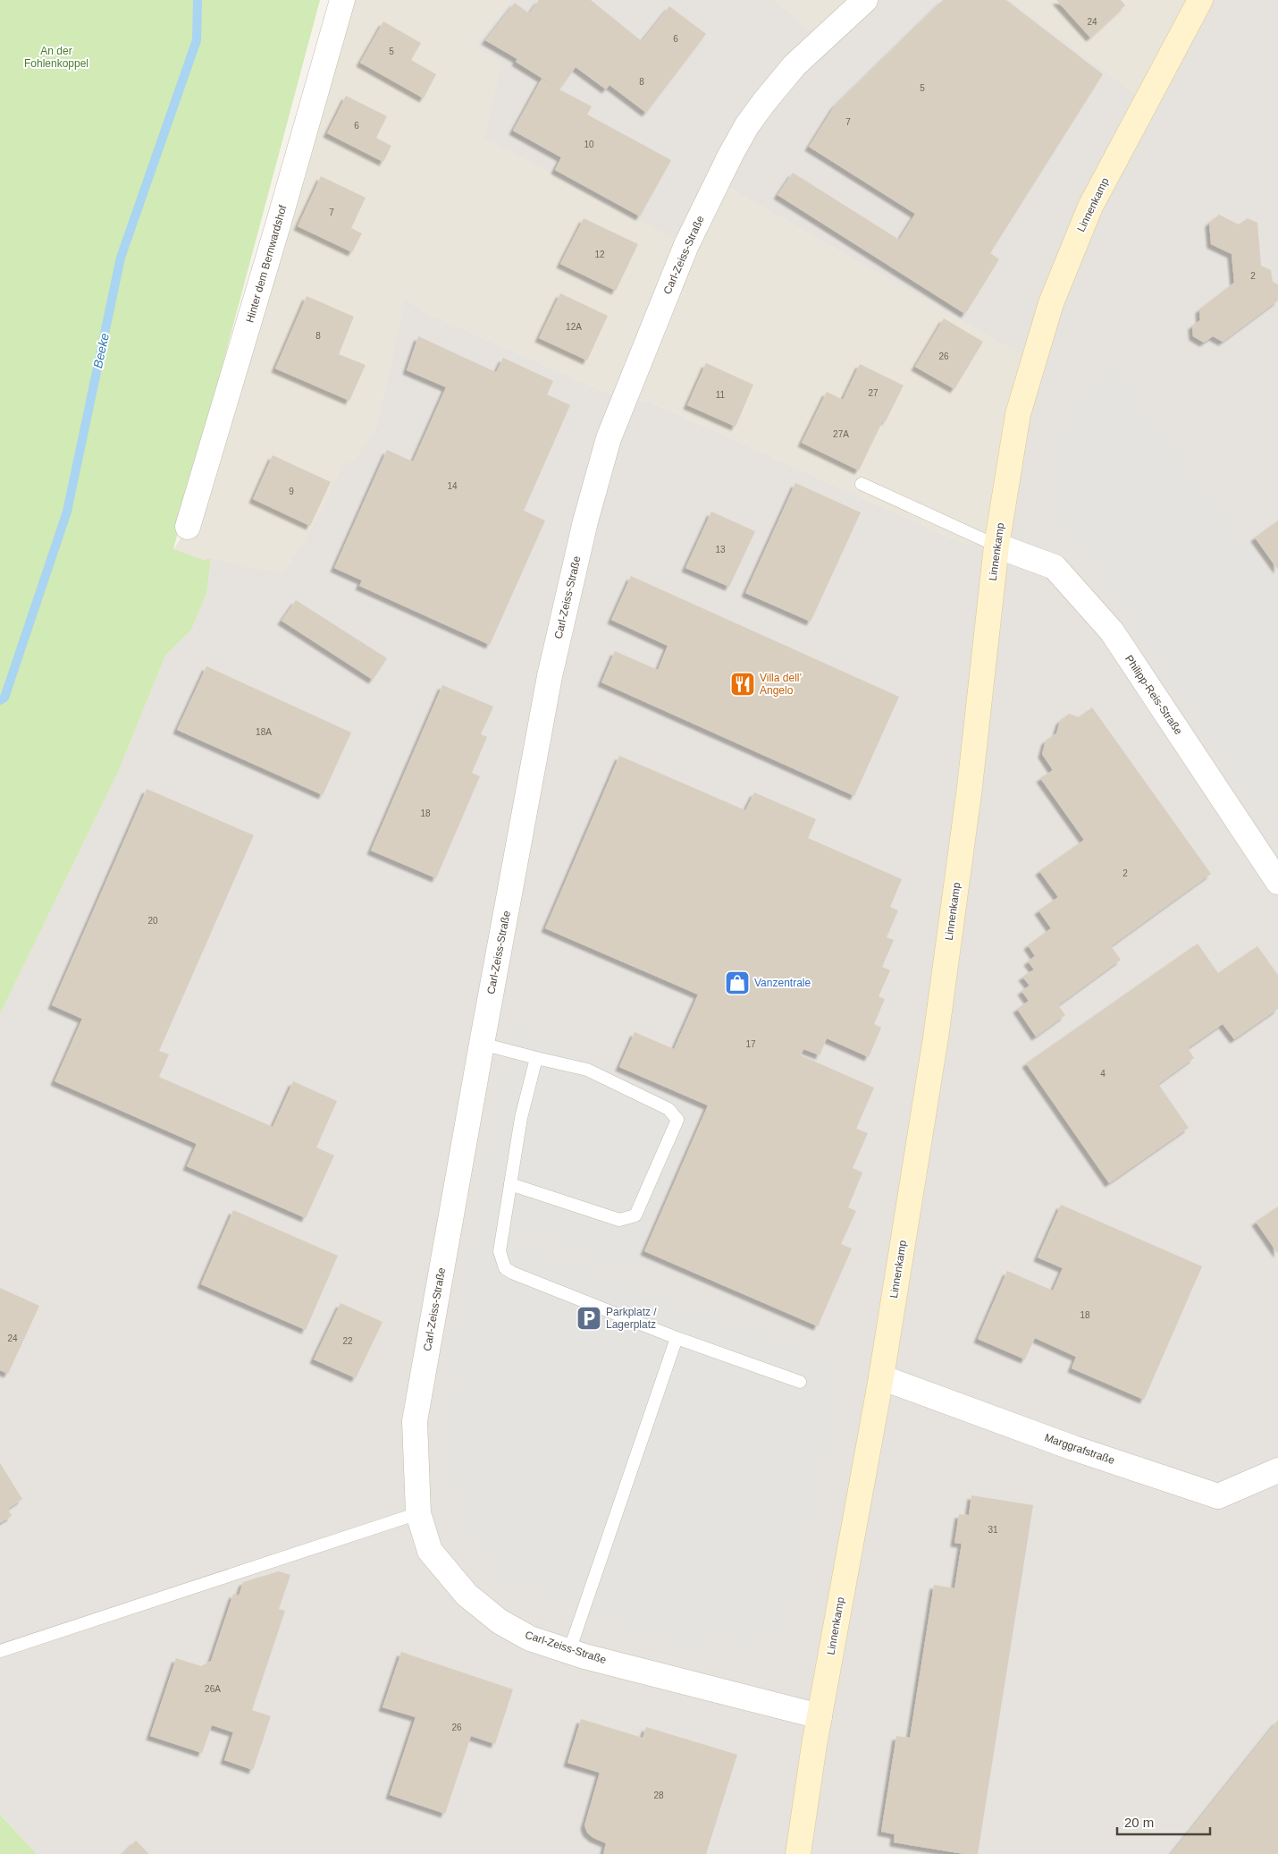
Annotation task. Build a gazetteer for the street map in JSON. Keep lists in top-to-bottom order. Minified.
{"streets":{"main road":["Linnenkamp"],"street":["Carl-Zeiss-Straße","Hinter dem Bernwardshof","Philipp-Reis-Straße","Marggrafstraße"]},"crossings":[["Linnenkamp","Carl-Zeiss-Straße"],["Linnenkamp","Philipp-Reis-Straße"],["Linnenkamp","Marggrafstraße"]],"water":["Beeke"],"parks":["An der Fohlenkoppel"],"places":{"restaurant":["Villa dell’ Angelo"],"shop":["Vanzentrale"],"parking":["Parkplatz / Lagerplatz"]},"house_numbers":["24","6","5","8","5","7","6","10","7","12","2","12A","8","26","27","11","27A","14","9","13","18A","18","2","20","17","4","18","24","22","31","26A","26","28"],"scale_bar":"20 m"}
